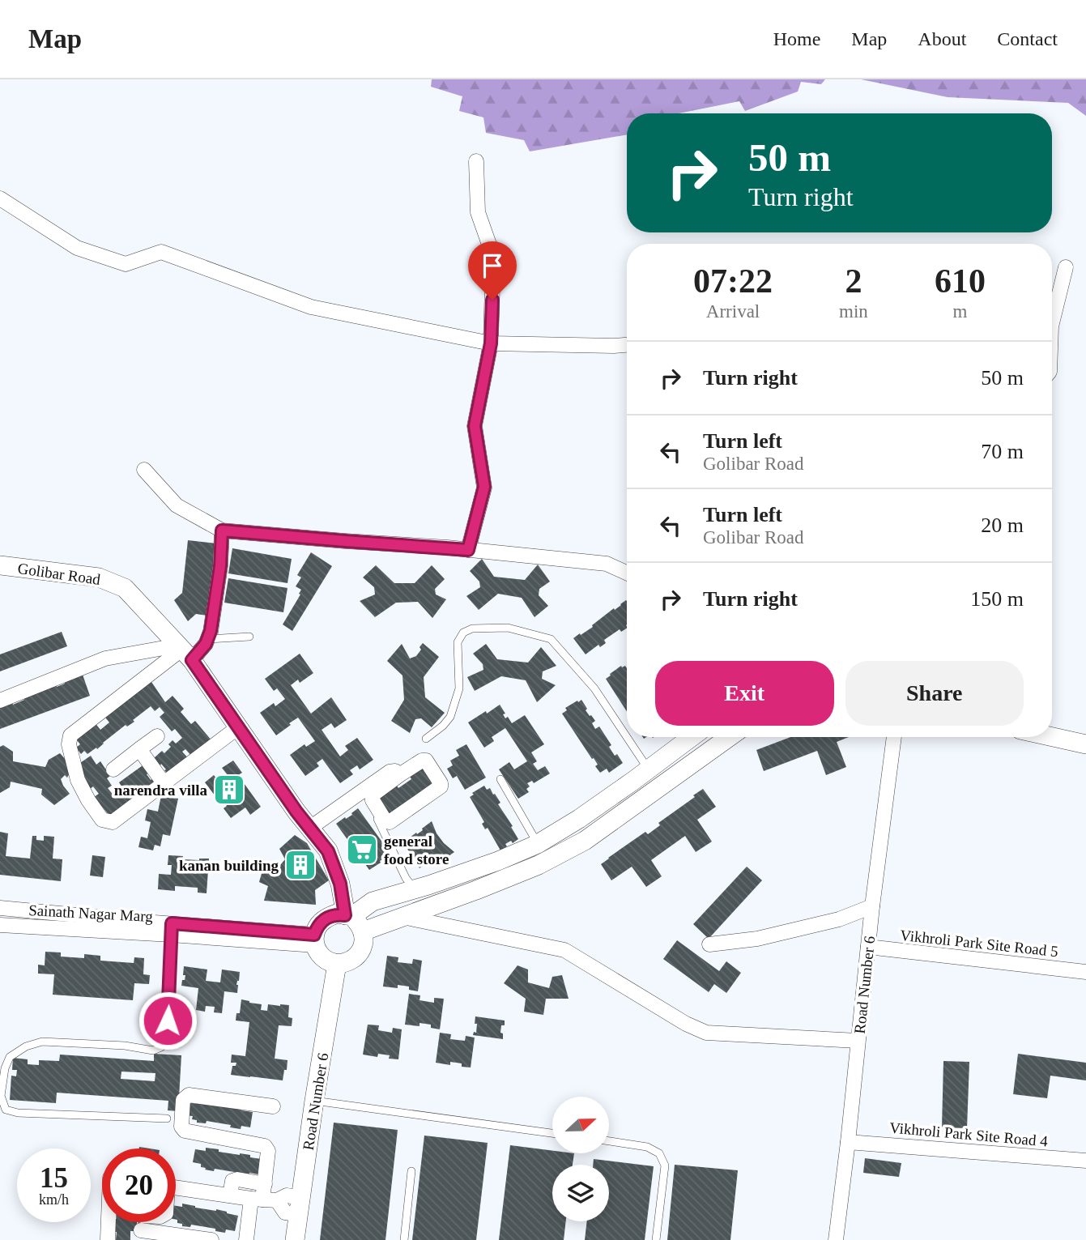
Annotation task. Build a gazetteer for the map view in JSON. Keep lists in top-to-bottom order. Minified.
{"streets":{"street":["Golibar Road","Sainath Nagar Marg","Vikhroli Park Site Road 5","Road Number 6","Vikhroli Park Site Road 4"]},"crossings":[["Golibar Road","Sainath Nagar Marg"],["Golibar Road","Road Number 6"],["Sainath Nagar Marg","Road Number 6"],["Vikhroli Park Site Road 5","Road Number 6"],["Road Number 6","Vikhroli Park Site Road 4"]],"places":{"building":["narendra villa","kanan building"],"supermarket":["general food store"]},"north":"right","page":{"header":"Map","nav":["Home","Map","About","Contact"],"turn":["50 m","Turn right"],"eta":["07:22","Arrival","2","min","610","m"],"list":[{"name":"Turn right","value":"50 m"},{"name":"Turn left","note":"Golibar Road","value":"70 m"},{"name":"Turn left","note":"Golibar Road","value":"20 m"},{"name":"Turn right","value":"150 m"}],"buttons":["Exit","Share"],"speed":"15 km/h","limit":"20"}}
